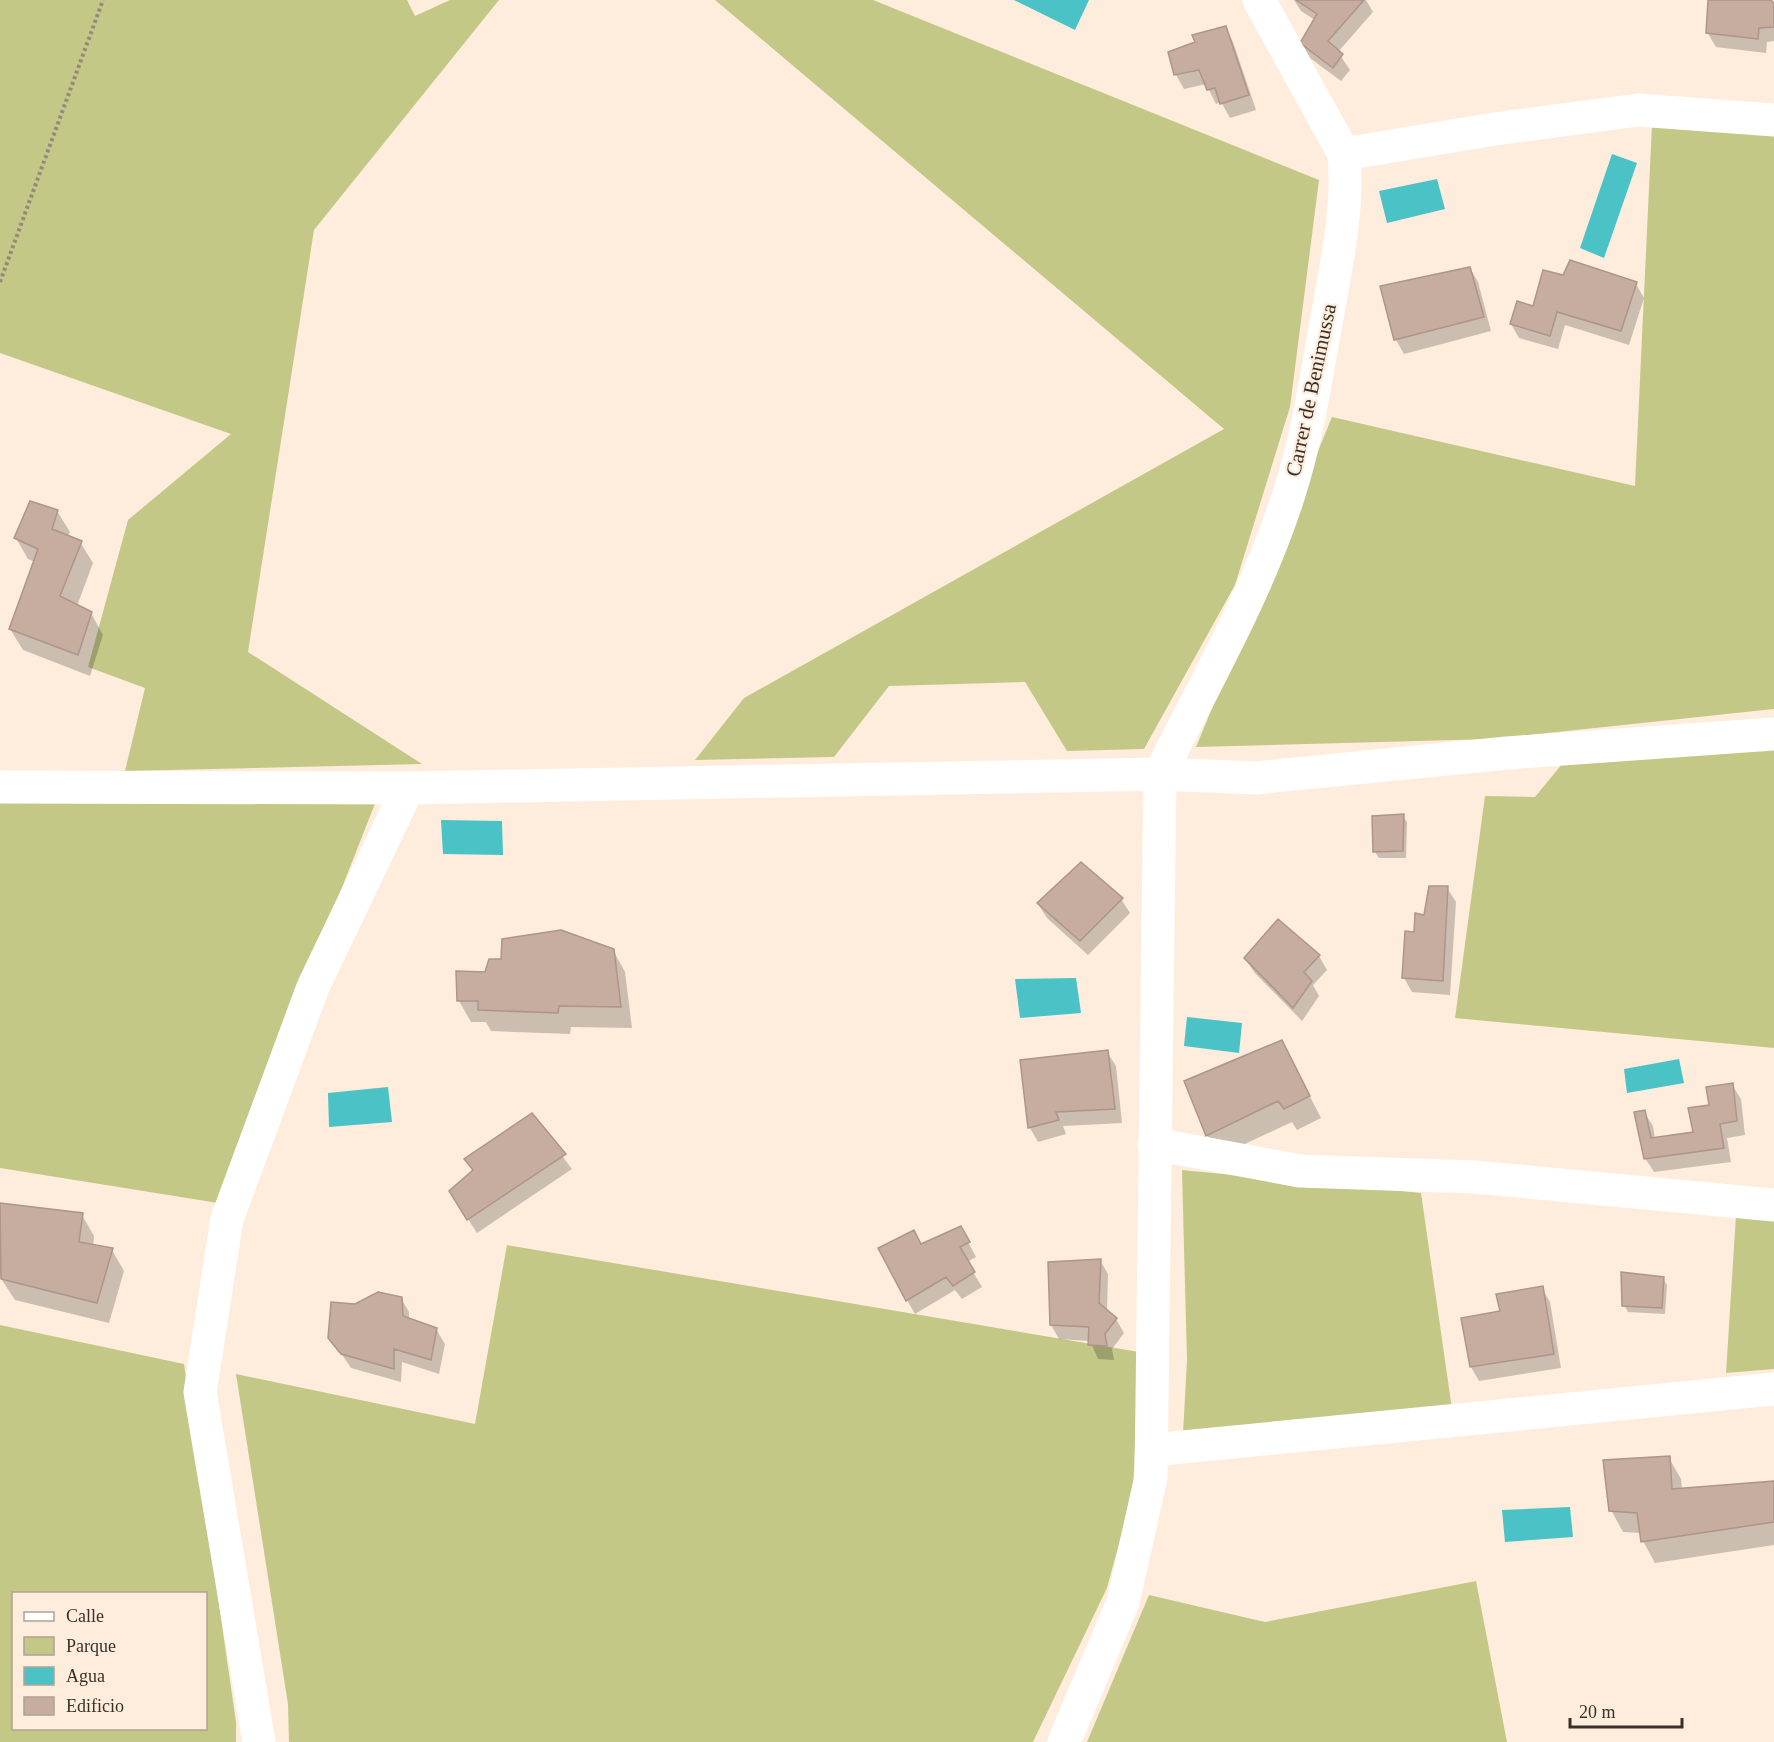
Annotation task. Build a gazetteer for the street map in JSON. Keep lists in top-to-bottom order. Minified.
{"streets":{"street":["Carrer de Benimussa"]},"legend":["Calle","Parque","Agua","Edificio"],"scale_bar":"20 m"}
